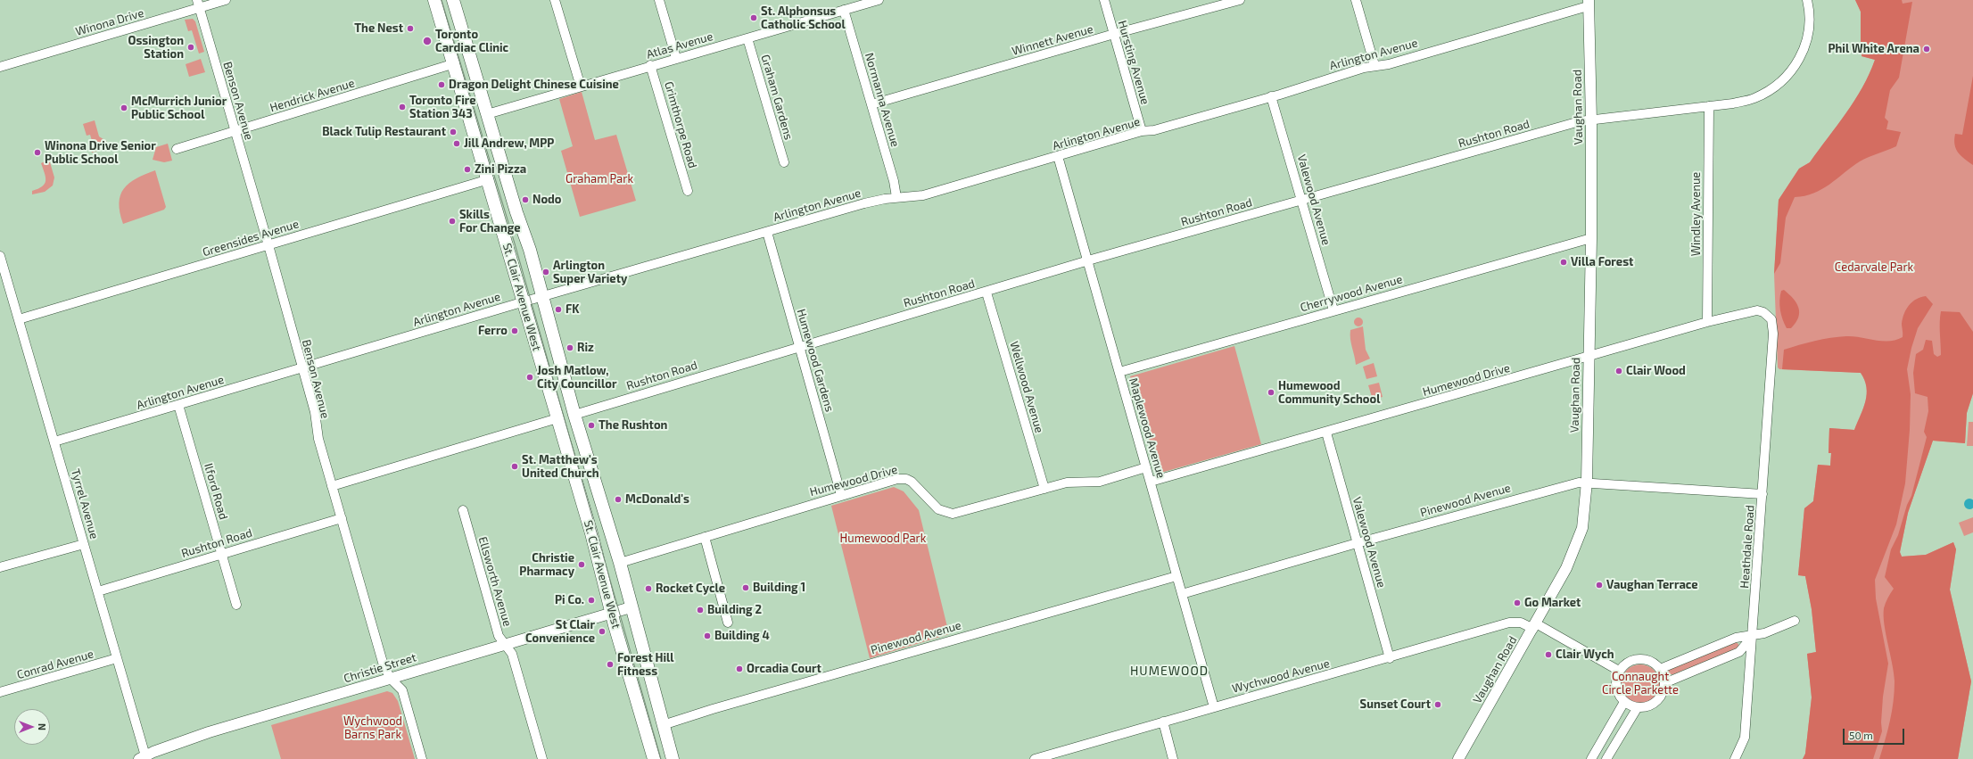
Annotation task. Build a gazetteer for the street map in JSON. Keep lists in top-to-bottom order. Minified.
{"streets":{"main road":["St. Clair Avenue West"],"street":["Winona Drive","Winnett Avenue","Atlas Avenue","Arlington Avenue","Hursting Avenue","Hendrick Avenue","Graham Gardens","Normanna Avenue","Benson Avenue","Vaughan Road","Grimthorpe Road","Rushton Road","Valewood Avenue","Windley Avenue","Greensides Avenue","Cherrywood Avenue","Humewood Gardens","Humewood Drive","Wellwood Avenue","Maplewood Avenue","Ilford Road","Pinewood Avenue","Tyrrel Avenue","Heathdale Road","Ellsworth Avenue","Conrad Avenue","Christie Street","Wychwood Avenue"]},"crossings":[["Winona Drive","Benson Avenue"],["Winnett Avenue","Hursting Avenue"],["Winnett Avenue","Normanna Avenue"],["Atlas Avenue","Graham Gardens"],["Atlas Avenue","Normanna Avenue"],["Atlas Avenue","Grimthorpe Road"],["Atlas Avenue","St. Clair Avenue West"],["Arlington Avenue","Hursting Avenue"],["Arlington Avenue","Normanna Avenue"],["Arlington Avenue","Benson Avenue"],["Arlington Avenue","Vaughan Road"],["Arlington Avenue","Valewood Avenue"],["Arlington Avenue","St. Clair Avenue West"],["Arlington Avenue","Humewood Gardens"],["Arlington Avenue","Maplewood Avenue"],["Arlington Avenue","Ilford Road"],["Arlington Avenue","Tyrrel Avenue"],["Hendrick Avenue","Benson Avenue"],["Hendrick Avenue","St. Clair Avenue West"],["Benson Avenue","Rushton Road"],["Benson Avenue","Greensides Avenue"],["Benson Avenue","Christie Street"],["Vaughan Road","Rushton Road"],["Vaughan Road","Cherrywood Avenue"],["Vaughan Road","Humewood Drive"],["Vaughan Road","Pinewood Avenue"],["Vaughan Road","Wychwood Avenue"],["Rushton Road","Valewood Avenue"],["Rushton Road","Windley Avenue"],["Rushton Road","St. Clair Avenue West"],["Rushton Road","Humewood Gardens"],["Rushton Road","Wellwood Avenue"],["Rushton Road","Maplewood Avenue"],["Rushton Road","Ilford Road"],["Rushton Road","Tyrrel Avenue"],["Valewood Avenue","Cherrywood Avenue"],["Valewood Avenue","Humewood Drive"],["Valewood Avenue","Pinewood Avenue"],["Valewood Avenue","Wychwood Avenue"],["Windley Avenue","Humewood Drive"],["Greensides Avenue","St. Clair Avenue West"],["Greensides Avenue","Tyrrel Avenue"],["Cherrywood Avenue","Maplewood Avenue"],["St. Clair Avenue West","Humewood Drive"],["St. Clair Avenue West","Pinewood Avenue"],["St. Clair Avenue West","Christie Street"],["Humewood Gardens","Humewood Drive"],["Humewood Drive","Wellwood Avenue"],["Humewood Drive","Maplewood Avenue"],["Humewood Drive","Heathdale Road"],["Maplewood Avenue","Pinewood Avenue"],["Maplewood Avenue","Wychwood Avenue"],["Pinewood Avenue","Heathdale Road"],["Tyrrel Avenue","Conrad Avenue"],["Tyrrel Avenue","Christie Street"],["Ellsworth Avenue","Christie Street"]],"districts":["HUMEWOOD"],"parks":["Graham Park","Cedarvale Park","Humewood Park","Connaught Circle Parkette","Wychwood Barns Park"],"places":["St. Alphonsus Catholic School","The Nest","Toronto Cardiac Clinic","Ossington Station","Phil White Arena","Dragon Delight Chinese Cuisine","Toronto Fire Station 343","McMurrich Junior Public School","Black Tulip Restaurant","Jill Andrew, MPP","Winona Drive Senior Public School","Zini Pizza","Nodo","Skills For Change","Villa Forest","Arlington Super Variety","FK","Ferro","Riz","Clair Wood","Josh Matlow, City Councillor","Humewood Community School","The Rushton","St. Matthew's United Church","McDonald's","Christie Pharmacy","Vaughan Terrace","Building 1","Rocket Cycle","Pi Co.","Go Market","Building 2","St Clair Convenience","Building 4","Clair Wych","Forest Hill Fitness","Orcadia Court","Sunset Court"],"scale_bar":"50 m","north":"right"}
